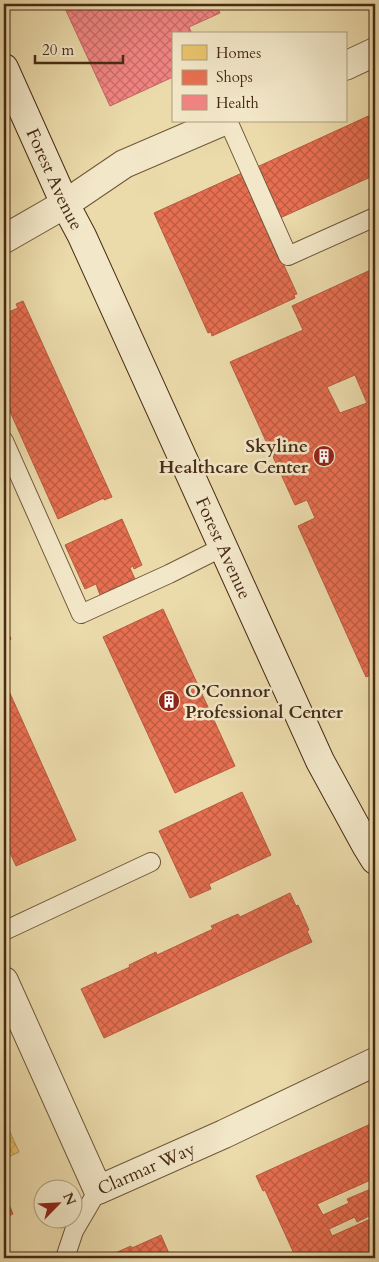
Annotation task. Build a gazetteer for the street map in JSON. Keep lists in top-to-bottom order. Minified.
{"streets":{"main road":["Forest Avenue","Clarmar Way"]},"places":{"building":["Skyline Healthcare Center","O’Connor Professional Center"]},"legend":["Homes","Shops","Health"],"scale_bar":"20 m","north":"top right"}
